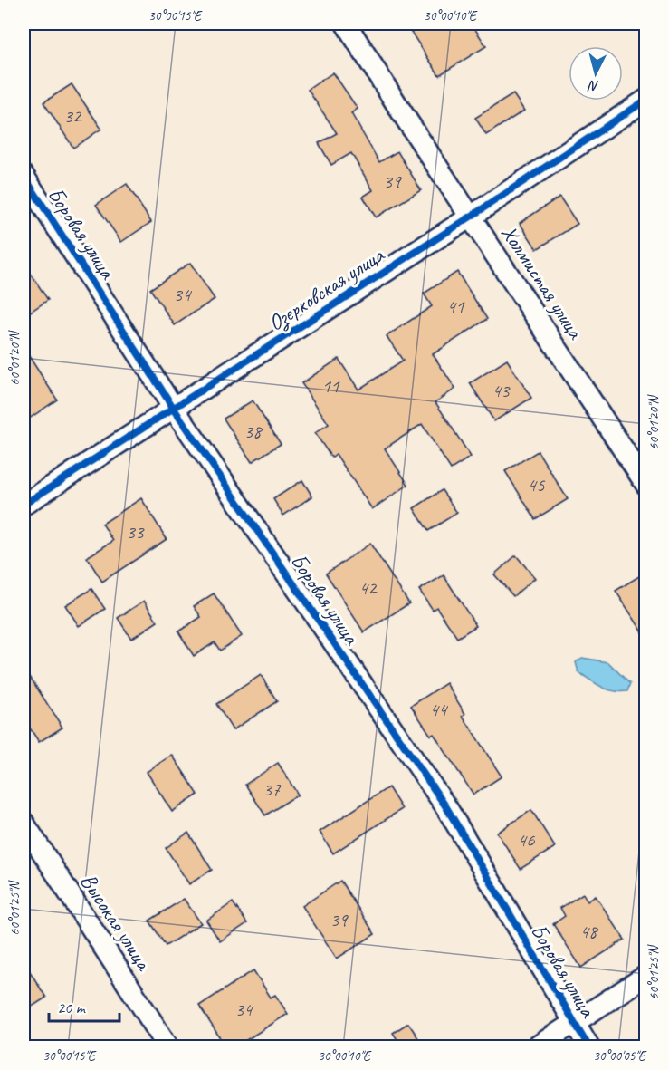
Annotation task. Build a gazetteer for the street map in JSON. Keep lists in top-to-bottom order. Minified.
{"streets":{"street":["Боровая улица","Холмистая улица","Озерковская улица","Высокая улица"]},"crossings":[["Боровая улица","Озерковская улица"],["Холмистая улица","Озерковская улица"]],"house_numbers":["32","39","34","41","11","43","38","45","33","42","44","37","46","39","48","34"],"scale_bar":"20 m","north":"bottom","coordinates":["30°00'15\"E","30°00'10\"E","60°01'20\"N","60°01'25\"N","30°00'05\"E"]}
